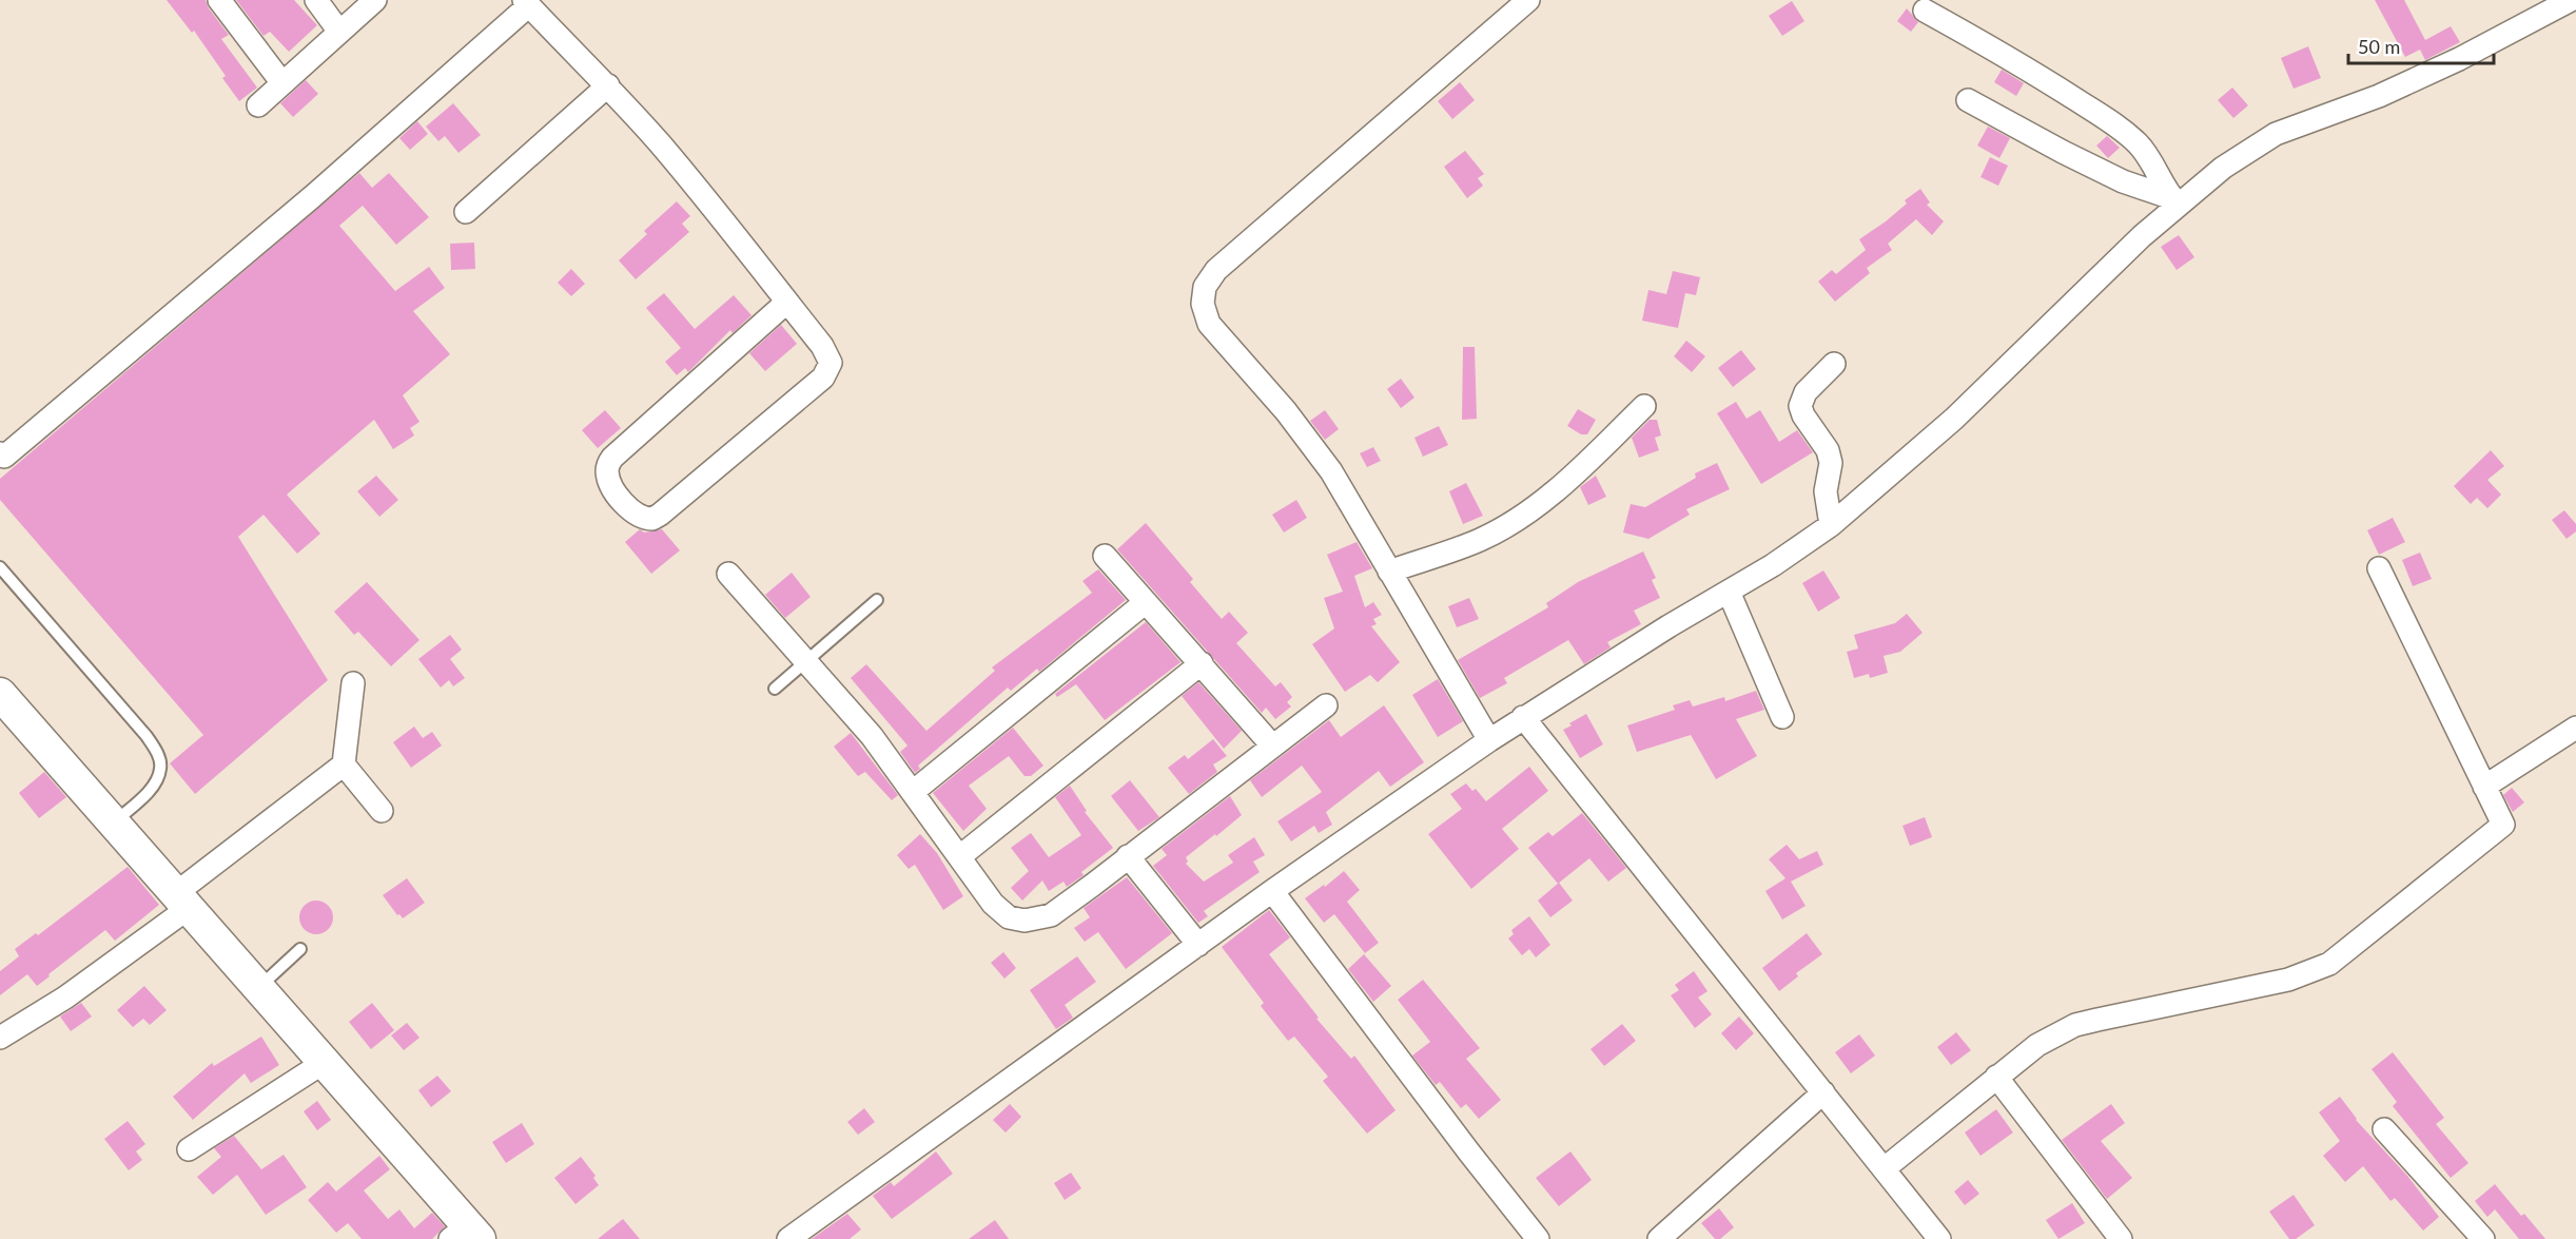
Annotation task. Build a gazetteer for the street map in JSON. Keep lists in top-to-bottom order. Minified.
{"scale_bar":"50 m"}
